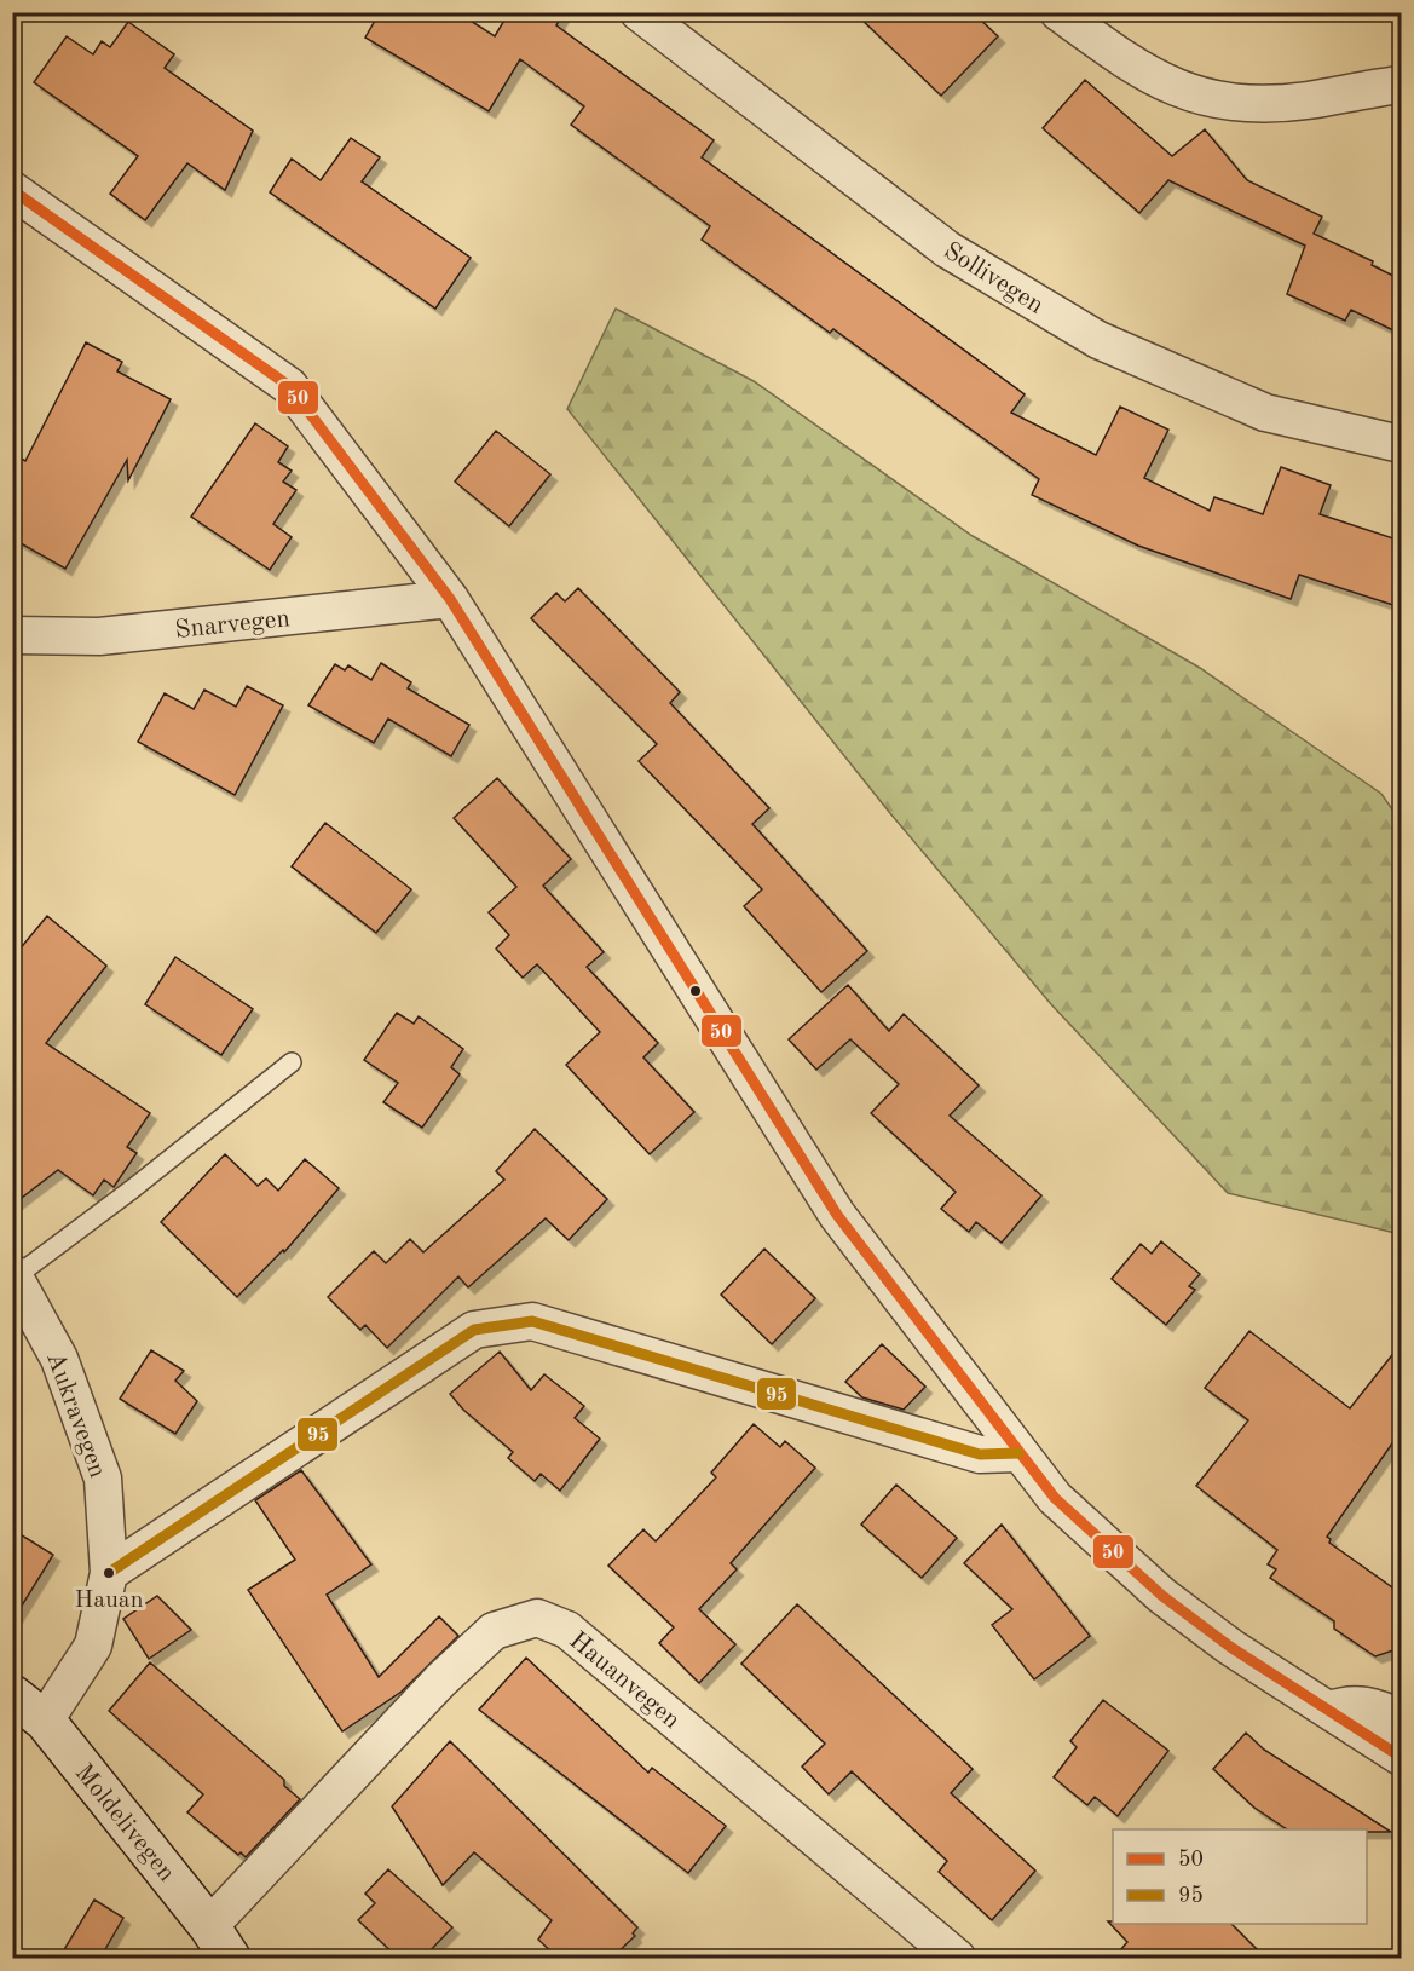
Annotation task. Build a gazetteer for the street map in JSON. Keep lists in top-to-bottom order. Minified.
{"streets":{"main road":["Moldelivegen"],"street":["Sollivegen","Snarvegen","Aukravegen","Hauanvegen"]},"crossings":[["Aukravegen","Moldelivegen"],["Hauanvegen","Moldelivegen"]],"places":["Hauan"],"lines":["transit line 50","transit line 95"],"legend":["50","95"]}
